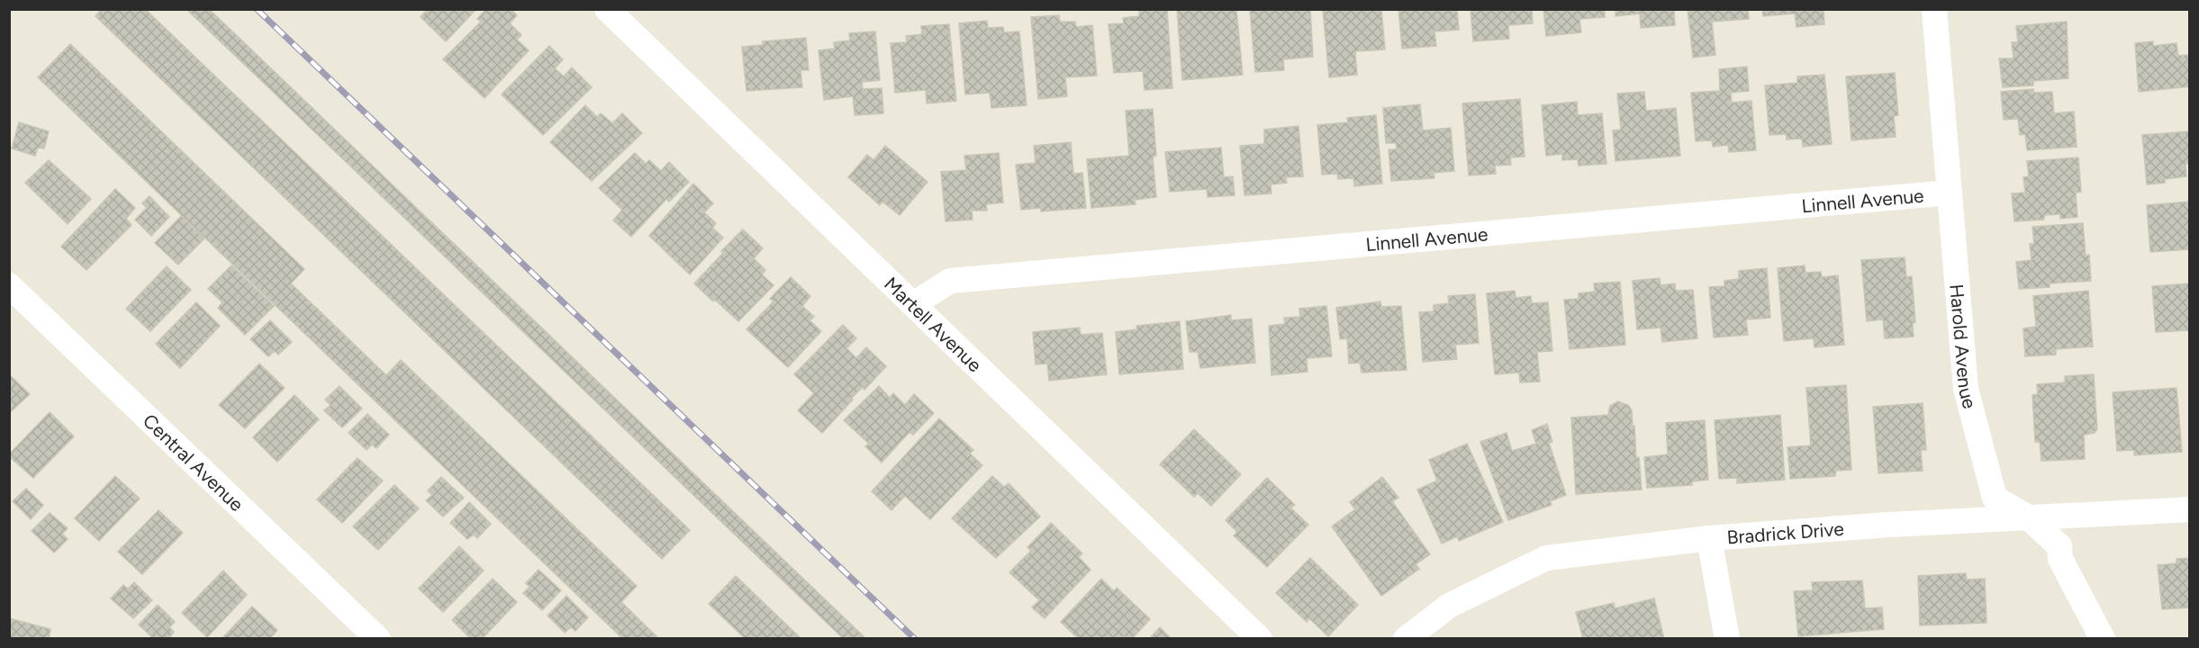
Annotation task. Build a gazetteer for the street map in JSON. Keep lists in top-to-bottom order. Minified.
{"streets":{"street":["Linnell Avenue","Martell Avenue","Harold Avenue","Central Avenue","Bradrick Drive"]},"crossings":[["Linnell Avenue","Martell Avenue"],["Linnell Avenue","Harold Avenue"],["Harold Avenue","Bradrick Drive"]]}
